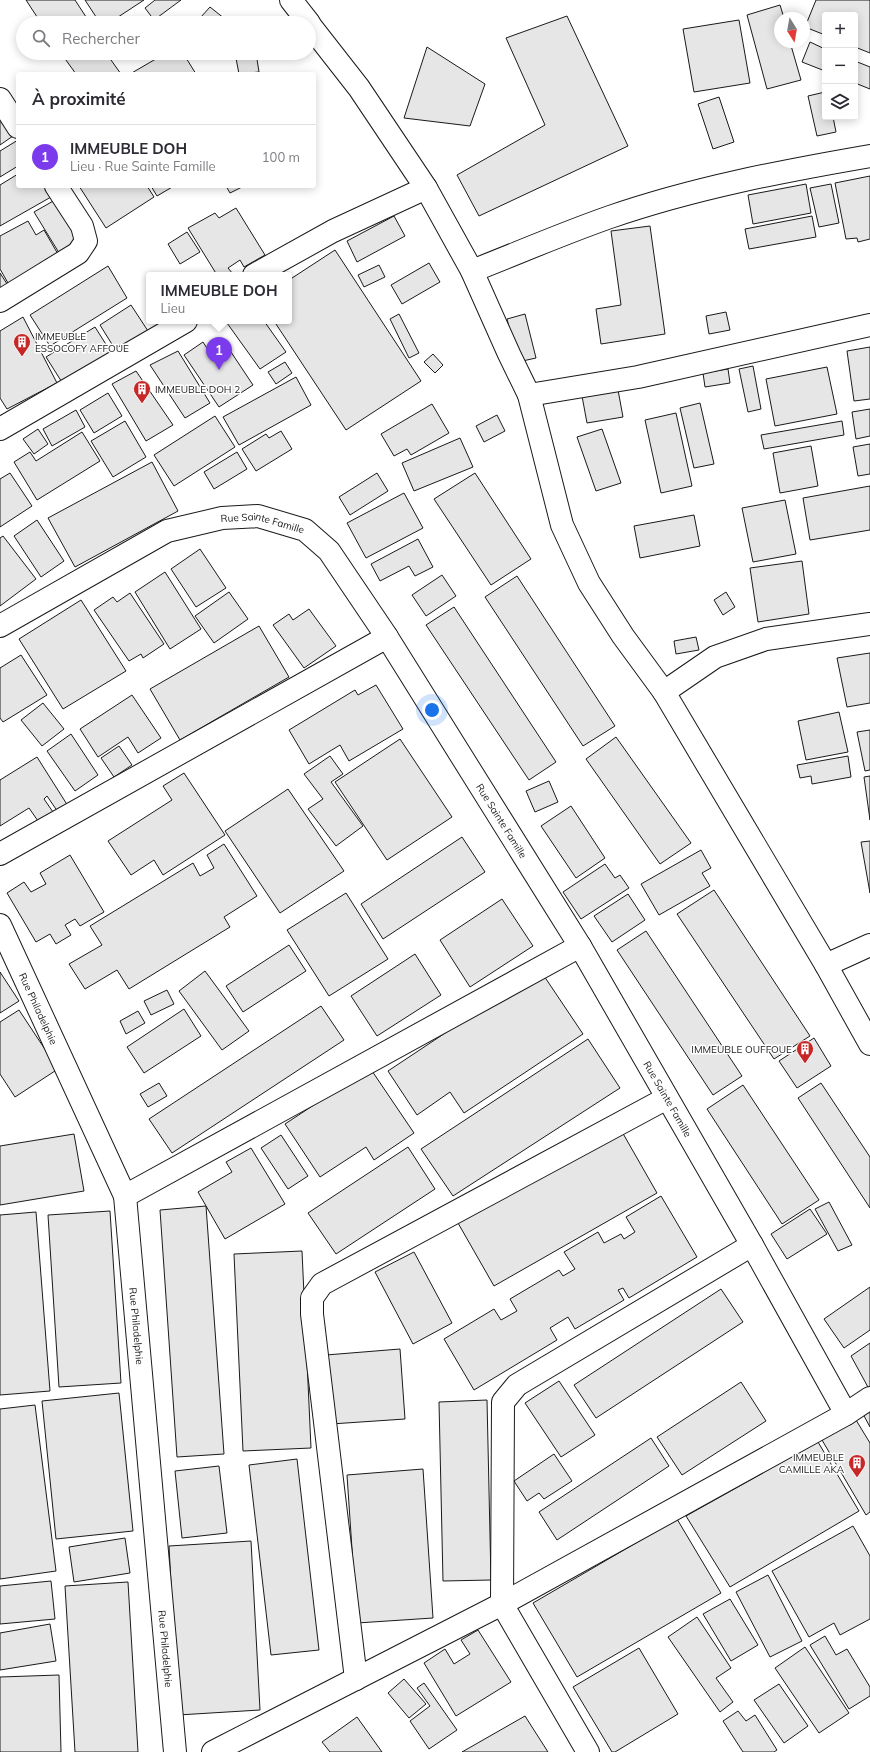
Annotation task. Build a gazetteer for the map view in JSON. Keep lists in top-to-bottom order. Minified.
{"streets":{"street":["Rue Sainte Famille","Rue Philadelphie"]},"places":{"building":["IMMEUBLE ESSOCOFY AFFOUE","IMMEUBLE DOH 2","IMMEUBLE OUFFOUE","IMMEUBLE CAMILLE AKA"]},"north":"bottom","page":{"map_buttons":["+","−"],"search":"Rechercher","heading":"À proximité","list":[{"mark":"1","name":"IMMEUBLE DOH","note":"Lieu · Rue Sainte Famille","value":"100 m"}],"popup":["IMMEUBLE DOH","Lieu"],"pins":"1"}}
